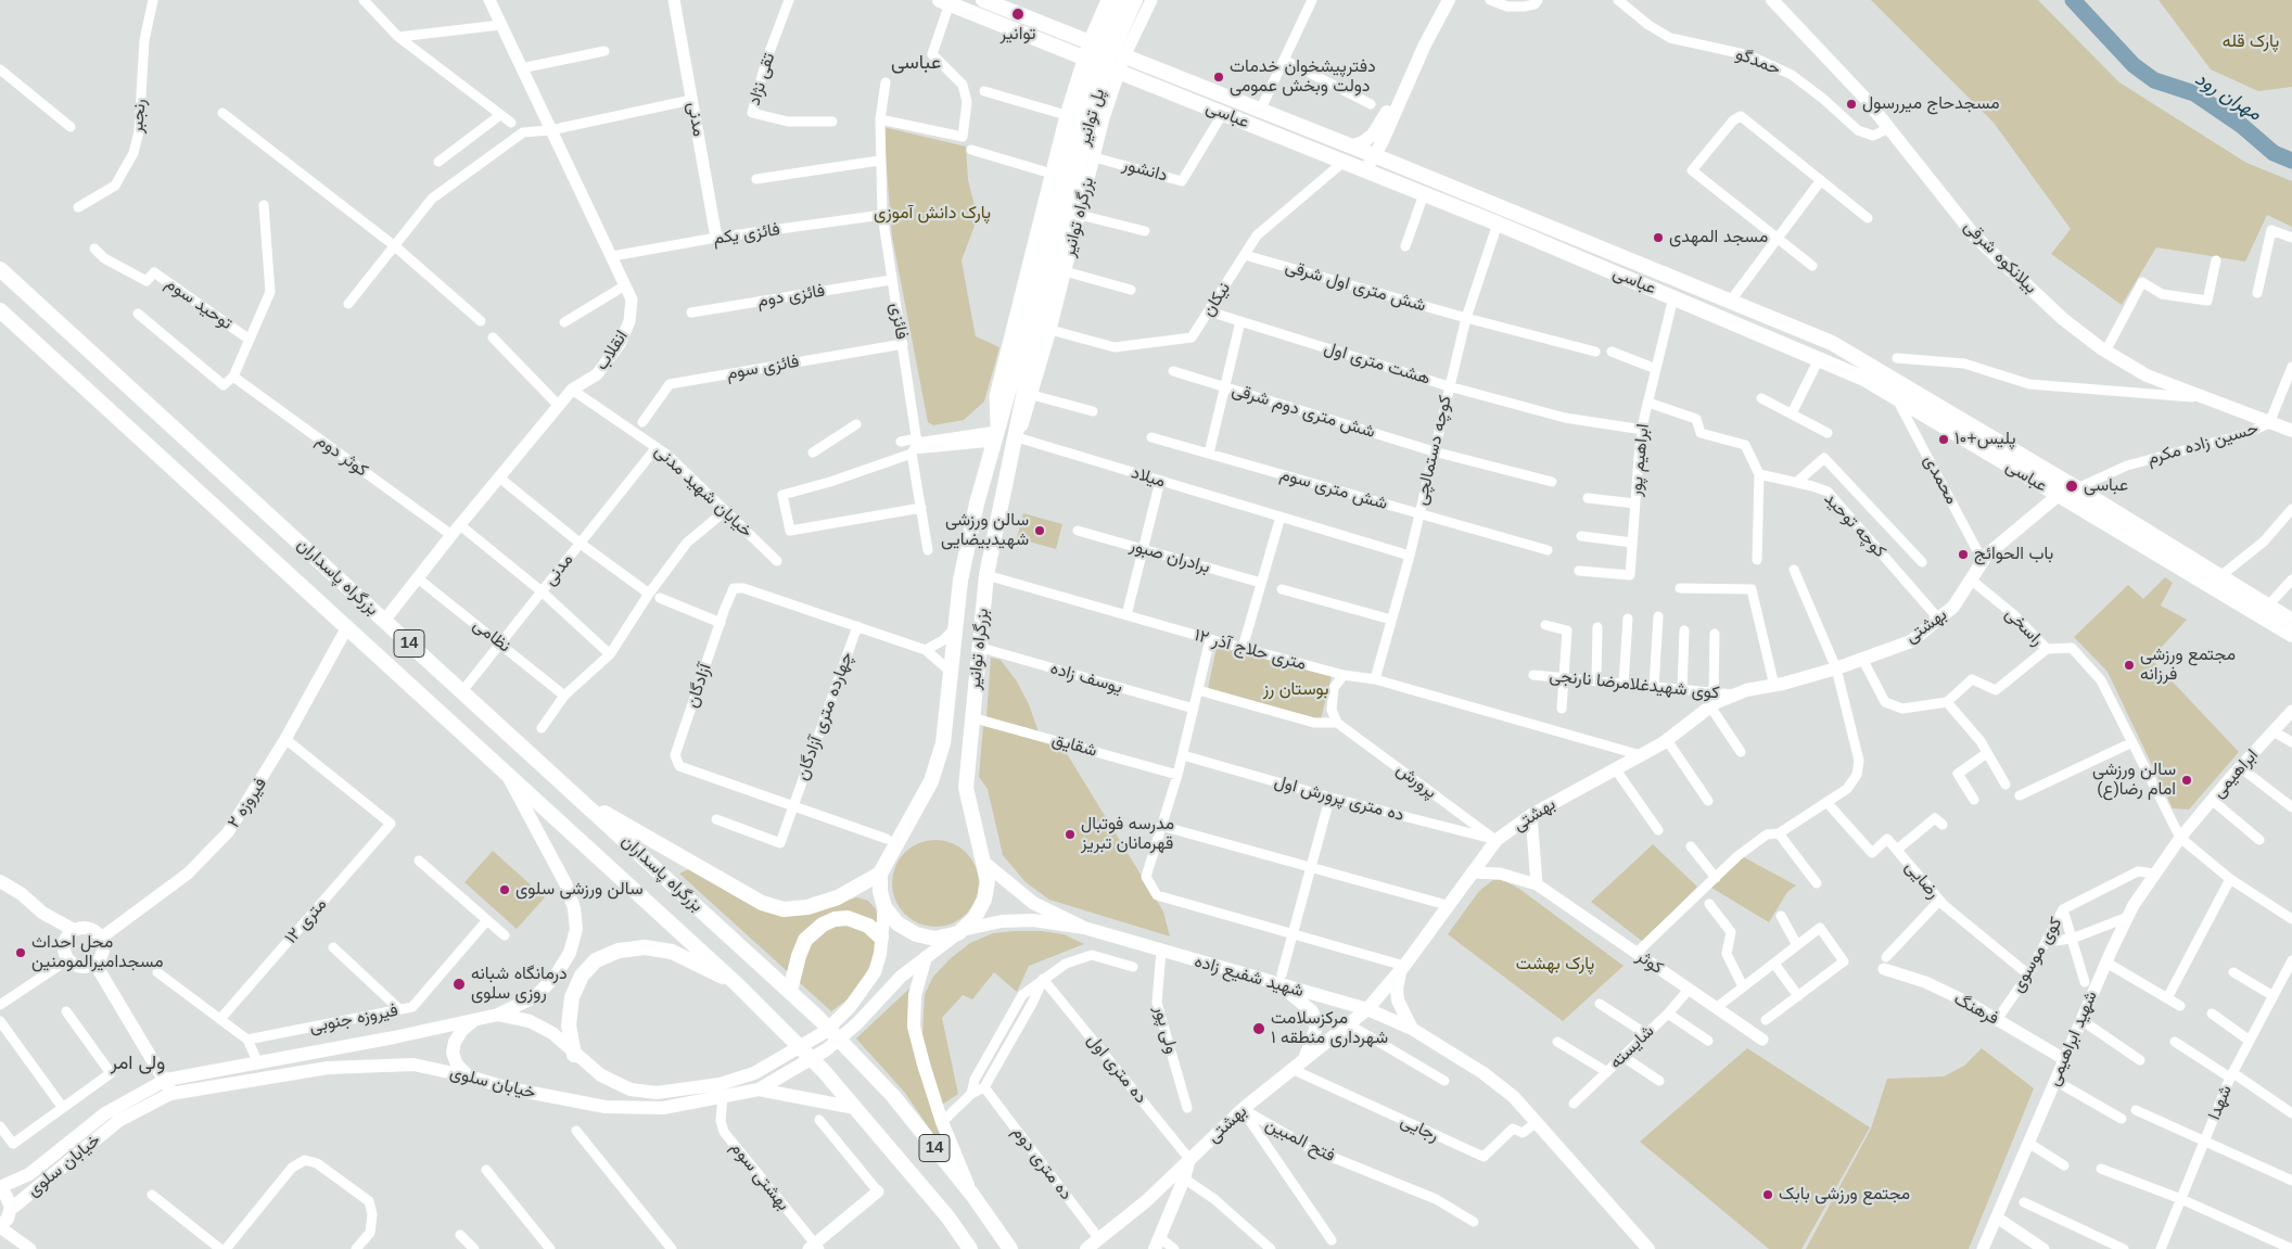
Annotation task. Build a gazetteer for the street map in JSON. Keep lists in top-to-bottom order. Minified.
{"streets":{"main road":["عباسى","پل توانیر","بزرگراه توانیر","بیلانکوه شرقی","بزرگراه پاسداران","بهشتی","14","شهید شفیع زاده","خیابان سلوی"],"street":["حمدگو","تقی نژاد","رنجبر","مدنی","دانشور","فائزی یکم","شش متری اول شرقی","فائزی دوم","نیکان","توحید سوم","فائزی","انقلاب","هشت متری اول","فائزی سوم","شش متری دوم شرقی","حسین زاده مکرم","کوچه دستمالچی","کوثر دوم","ابراهیم پور","میلاد","محمدی","شش متری سوم","خیابان شهید مدنی","کوچه توحید","برادران صبور","راسخی","نظامی","۱۲ متری حلاج آذر","یوسف زاده","کوی شهیدغلامرضا نارنجی","آزادگان","چهارده متری آزادگان","شقایق","ابراهیمی","پرورش","ده متری پرورش اول","فیروزه ٢","رضایی","۱۲ متری","کوی موسوی","کوثر","فرهنگ","فیروزه جنوبی","ولی پور","شهید ابراهیمی","شایسته","ده متری اول","شهدا","رجایی","فتح المبین","ده متری دوم","بهشتی سوم"]},"crossings":[["حمدگو","بیلانکوه شرقی"],["عباسى","دانشور"],["عباسى","بزرگراه توانیر"],["عباسى","نیکان"],["عباسى","حسین زاده مکرم"],["عباسى","کوچه دستمالچی"],["عباسى","ابراهیم پور"],["عباسى","محمدی"],["عباسى","بهشتی"],["پل توانیر","بزرگراه توانیر"],["مدنی","فائزی یکم"],["مدنی","کوثر دوم"],["مدنی","خیابان شهید مدنی"],["مدنی","بزرگراه پاسداران"],["مدنی","نظامی"],["دانشور","بزرگراه توانیر"],["بزرگراه توانیر","نیکان"],["بزرگراه توانیر","میلاد"],["بزرگراه توانیر","۱۲ متری حلاج آذر"],["بزرگراه توانیر","یوسف زاده"],["بزرگراه توانیر","آزادگان"],["بزرگراه توانیر","شقایق"],["بزرگراه توانیر","خیابان سلوی"],["فائزی یکم","فائزی"],["فائزی یکم","انقلاب"],["بیلانکوه شرقی","حسین زاده مکرم"],["شش متری اول شرقی","نیکان"],["شش متری اول شرقی","کوچه دستمالچی"],["فائزی دوم","فائزی"],["نیکان","هشت متری اول"],["فائزی","فائزی سوم"],["انقلاب","کوثر دوم"],["انقلاب","خیابان شهید مدنی"],["انقلاب","بزرگراه پاسداران"],["انقلاب","نظامی"],["هشت متری اول","کوچه دستمالچی"],["هشت متری اول","ابراهیم پور"],["شش متری دوم شرقی","کوچه دستمالچی"],["کوچه دستمالچی","میلاد"],["کوچه دستمالچی","شش متری سوم"],["کوچه دستمالچی","۱۲ متری حلاج آذر"],["محمدی","بهشتی"],["کوچه توحید","بهشتی"],["بزرگراه پاسداران","14"],["بزرگراه پاسداران","فیروزه ٢"],["بهشتی","راسخی"],["بهشتی","۱۲ متری حلاج آذر"],["بهشتی","کوی شهیدغلامرضا نارنجی"],["بهشتی","پرورش"],["بهشتی","ده متری پرورش اول"],["بهشتی","کوثر"],["بهشتی","شهید شفیع زاده"],["بهشتی","ده متری اول"],["بهشتی","رجایی"],["بهشتی","فتح المبین"],["بهشتی","ده متری دوم"],["راسخی","ابراهیمی"],["راسخی","شهید ابراهیمی"],["آزادگان","چهارده متری آزادگان"],["ابراهیمی","شهید ابراهیمی"],["پرورش","ده متری پرورش اول"],["فیروزه ٢","۱۲ متری"],["رضایی","کوی موسوی"],["کوی موسوی","فرهنگ"],["کوی موسوی","شهید ابراهیمی"],["کوثر","شایسته"],["شهید شفیع زاده","ولی پور"],["شهید شفیع زاده","رجایی"],["فرهنگ","شهید ابراهیمی"],["خیابان سلوی","بهشتی سوم"]],"districts":["عباسی","ولی امر"],"water":["مهران رود"],"parks":["پارک قله","پارک دانش آموزی","بوستان رز","پارک بهشت"],"places":["توانیر","دفترپیشخوان خدمات دولت وبخش عمومی","مسجدحاج میررسول","مسجد المهدی","پلیس+۱۰","عباسی","سالن ورزشی شهیدبیضایی","باب الحوائج","مجتمع ورزشی فرزانه","سالن ورزشی امام رضا(ع)","مدرسه فوتبال قهرمانان تبریز","سالن ورزشی سلوی","محل احداث مسجدامیرالمومنین","درمانگاه شبانه روزی سلوی","مرکزسلامت شهرداری منطقه ۱","مجتمع ورزشی بابک"]}
